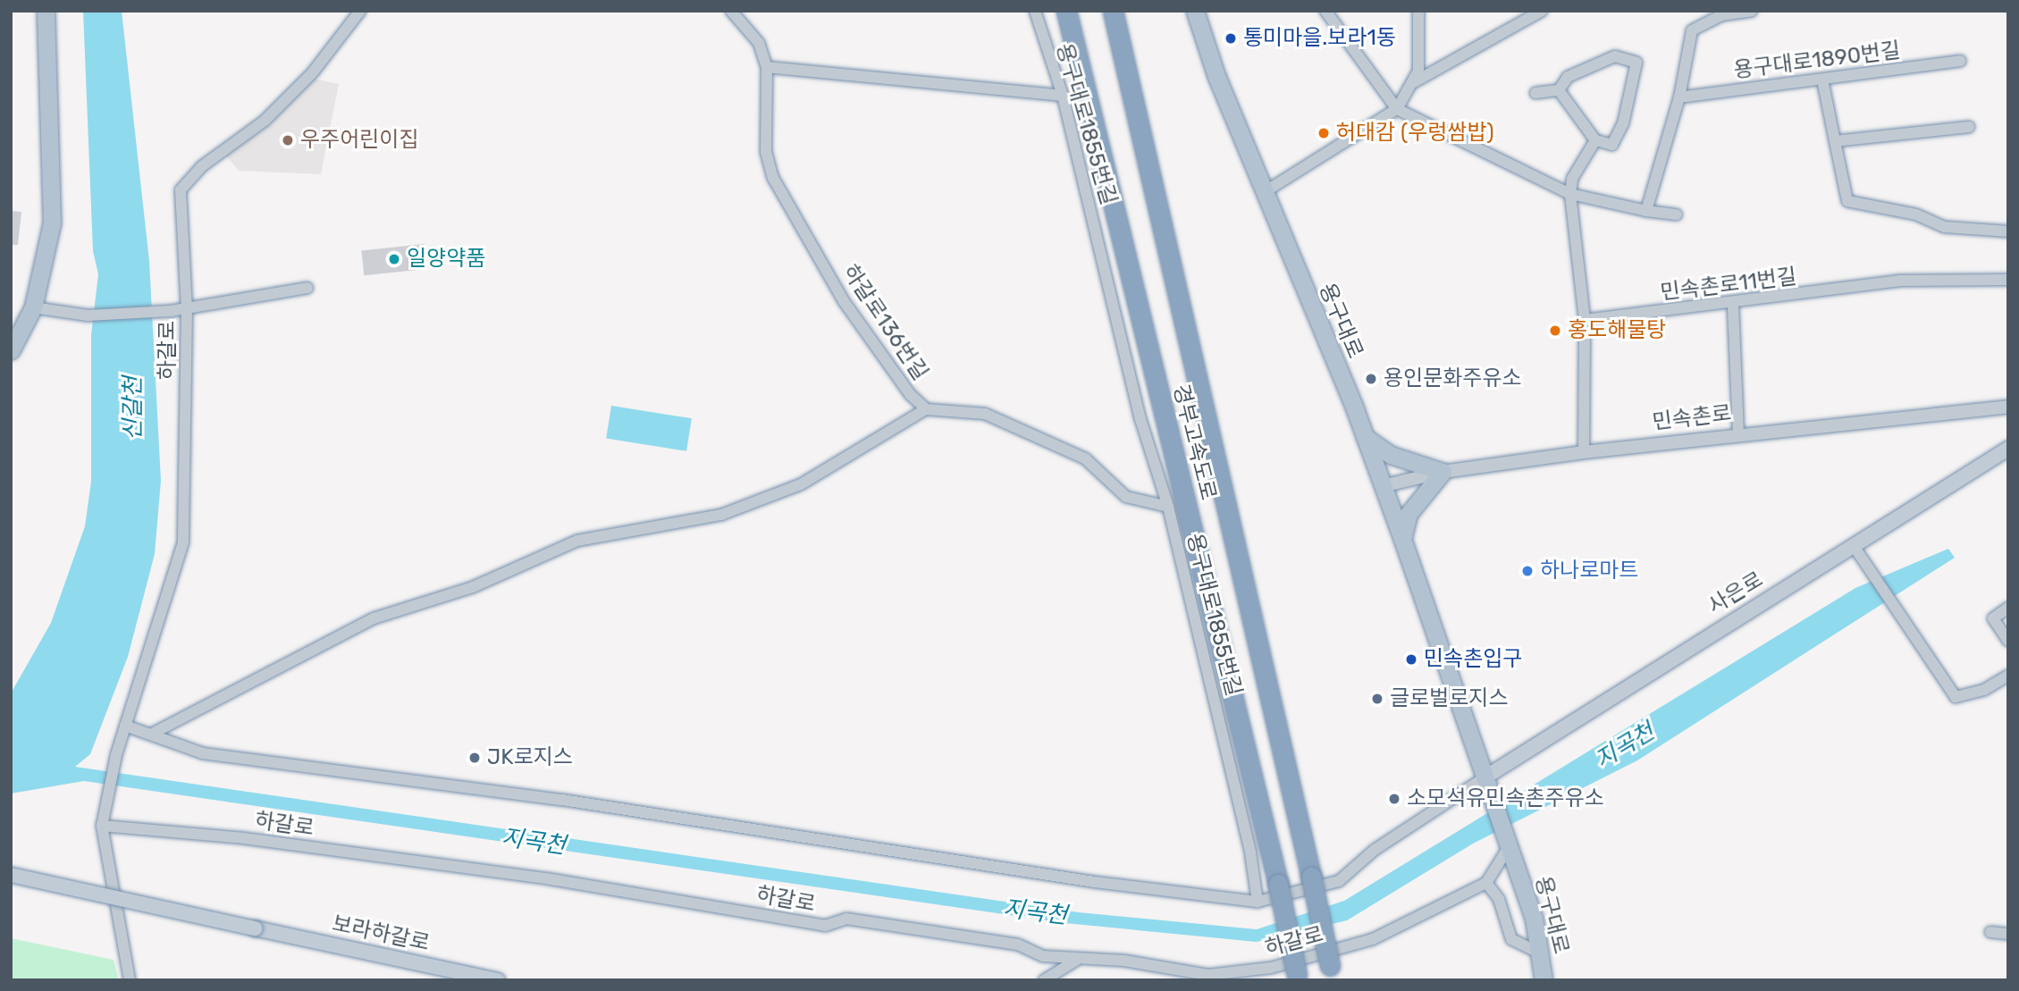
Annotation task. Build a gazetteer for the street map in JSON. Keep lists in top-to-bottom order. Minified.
{"streets":{"highway":["경부고속도로"],"main road":["용구대로","사은로","보라하갈로"],"street":["용구대로1890번길","용구대로1855번길","민속촌로11번길","하갈로136번길","하갈로","민속촌로"]},"crossings":[["용구대로1855번길","하갈로136번길"],["용구대로","민속촌로"],["용구대로","사은로"]],"water":["신갈천","지곡천"],"places":["통미마을.보라1동","허대감 (우렁쌈밥)","우주어린이집","일양약품","홍도해물탕","용인문화주유소","하나로마트","민속촌입구","글로벌로지스","JK로지스","소모석유민속촌주유소"]}
